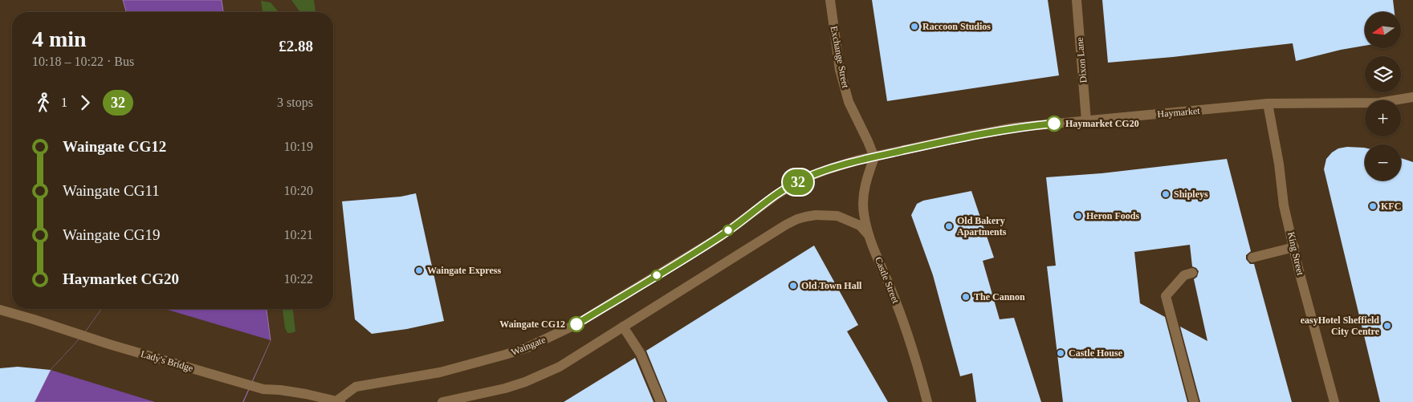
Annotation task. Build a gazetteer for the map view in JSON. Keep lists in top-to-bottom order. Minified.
{"streets":{"street":["Exchange Street","Dixon Lane","Haymarket","King Street","Castle Street","Waingate","Lady's Bridge"]},"crossings":[["Exchange Street","Haymarket"],["Exchange Street","Castle Street"],["Exchange Street","Waingate"],["Dixon Lane","Haymarket"],["Haymarket","King Street"],["Haymarket","Castle Street"],["Haymarket","Waingate"],["Castle Street","Waingate"],["Waingate","Lady's Bridge"]],"places":["Raccoon Studios","Haymarket CG20","Shipleys","KFC","Heron Foods","Old Bakery Apartments","Waingate Express","Old Town Hall","The Cannon","Waingate CG12","easyHotel Sheffield City Centre","Castle House"],"lines":["bus line 32"],"north":"left","page":{"on_map":"32","map_buttons":["+","−"],"heading":["4 min","10:18 – 10:22 · Bus","£2.88"],"legs":["1","32","3 stops"],"list":[{"name":"Waingate CG12","value":"10:19"},{"name":"Waingate CG11","value":"10:20"},{"name":"Waingate CG19","value":"10:21"},{"name":"Haymarket CG20","value":"10:22"}]}}
